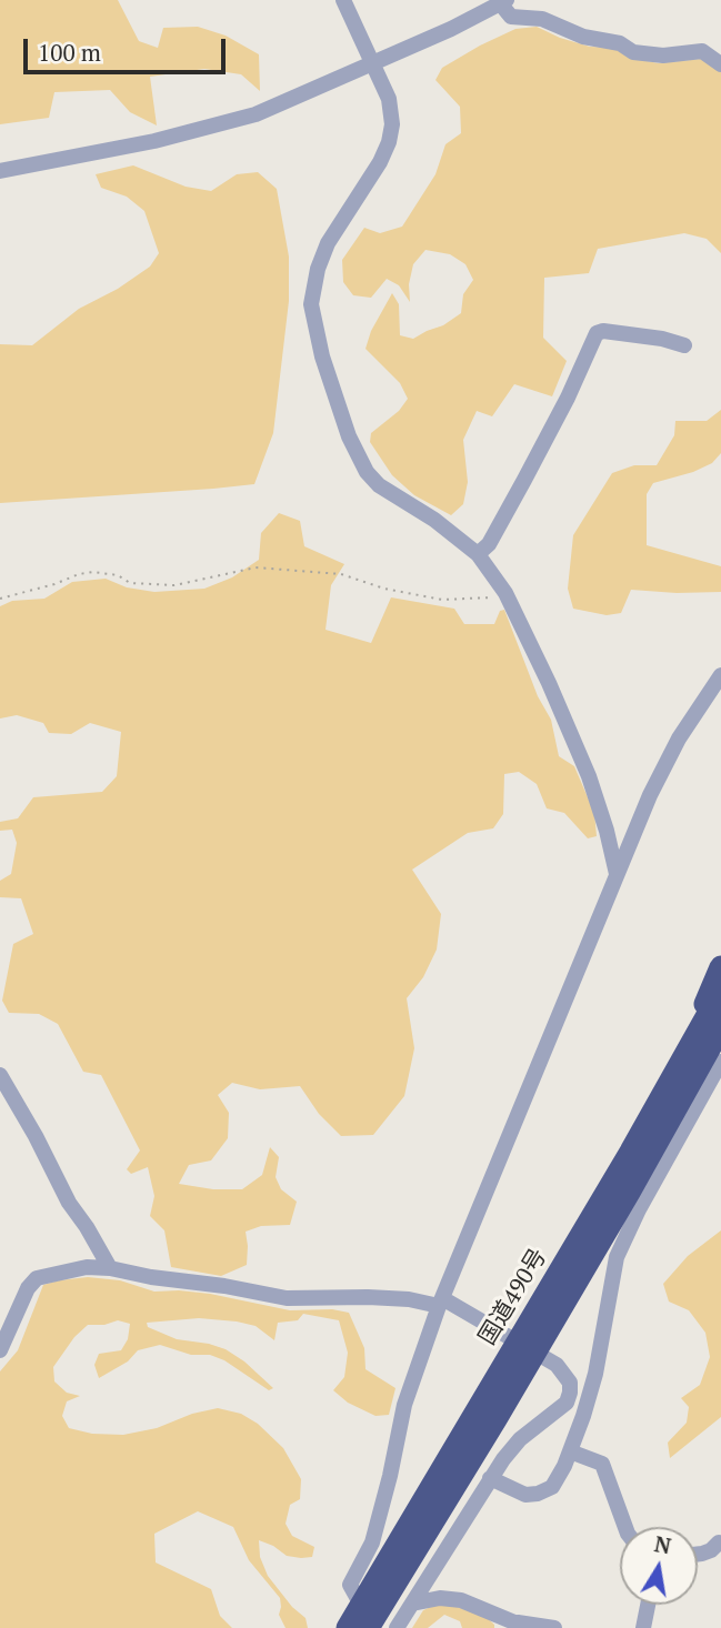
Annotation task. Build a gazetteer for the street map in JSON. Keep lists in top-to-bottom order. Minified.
{"streets":{"highway":["国道490号"]},"scale_bar":"100 m","north":"top"}
